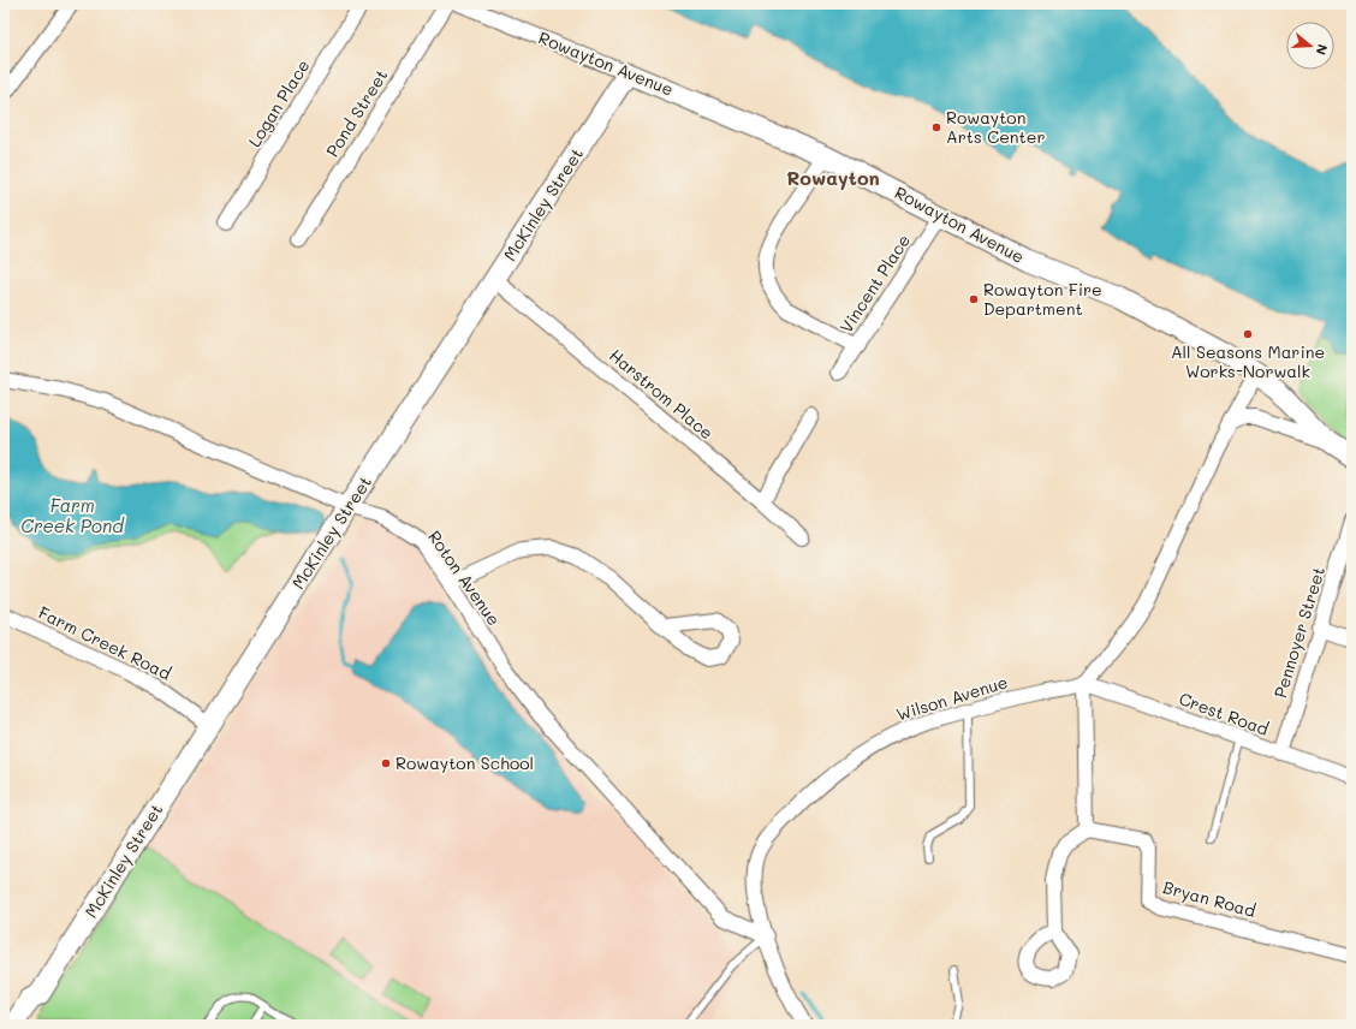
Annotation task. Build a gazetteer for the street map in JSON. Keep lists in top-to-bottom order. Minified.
{"streets":{"main road":["Rowayton Avenue","McKinley Street"],"street":["Logan Place","Pond Street","Vincent Place","Harstrom Place","Roton Avenue","Pennoyer Street","Farm Creek Road","Wilson Avenue","Crest Road","Bryan Road"]},"crossings":[["Rowayton Avenue","McKinley Street"],["Rowayton Avenue","Vincent Place"],["McKinley Street","Harstrom Place"],["McKinley Street","Roton Avenue"],["McKinley Street","Farm Creek Road"],["Roton Avenue","Wilson Avenue"],["Pennoyer Street","Crest Road"],["Wilson Avenue","Crest Road"]],"districts":["Rowayton"],"water":["Farm Creek Pond"],"places":["Rowayton Arts Center","Rowayton Fire Department","All Seasons Marine Works-Norwalk","Rowayton School"],"north":"right"}
